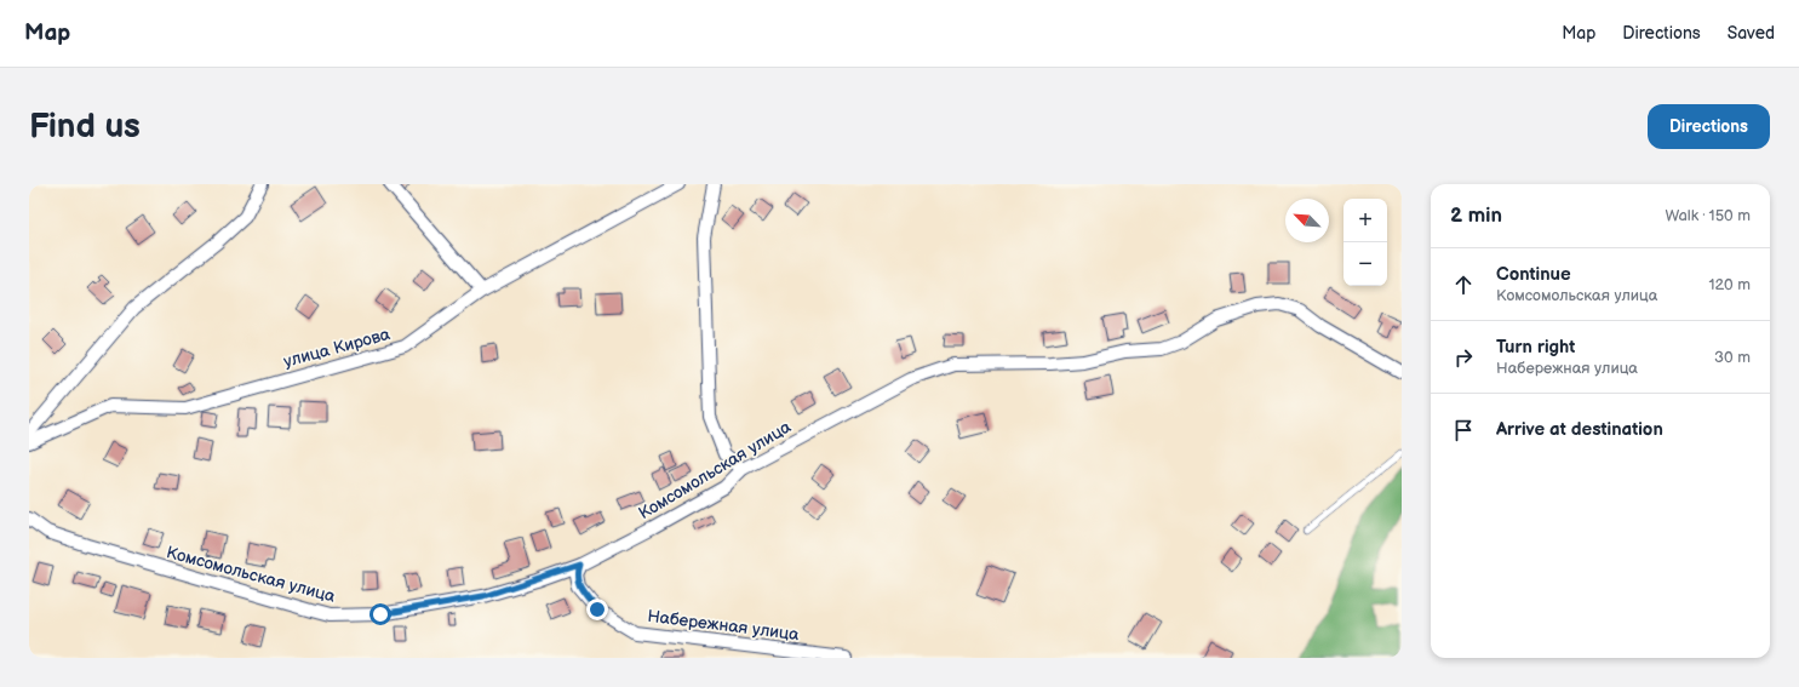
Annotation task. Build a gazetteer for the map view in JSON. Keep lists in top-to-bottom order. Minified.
{"streets":{"street":["улица Кирова","Комсомольская улица","Набережная улица"]},"crossings":[["Комсомольская улица","Набережная улица"]],"north":"top left","page":{"header":"Map","nav":["Map","Directions","Saved"],"buttons":"Directions","title":"Find us","heading":["2 min","Walk · 150 m"],"map_buttons":["+","−"],"list":[["Continue","Комсомольская улица","120 m"],["Turn right","Набережная улица","30 m"],"Arrive at destination"]}}
